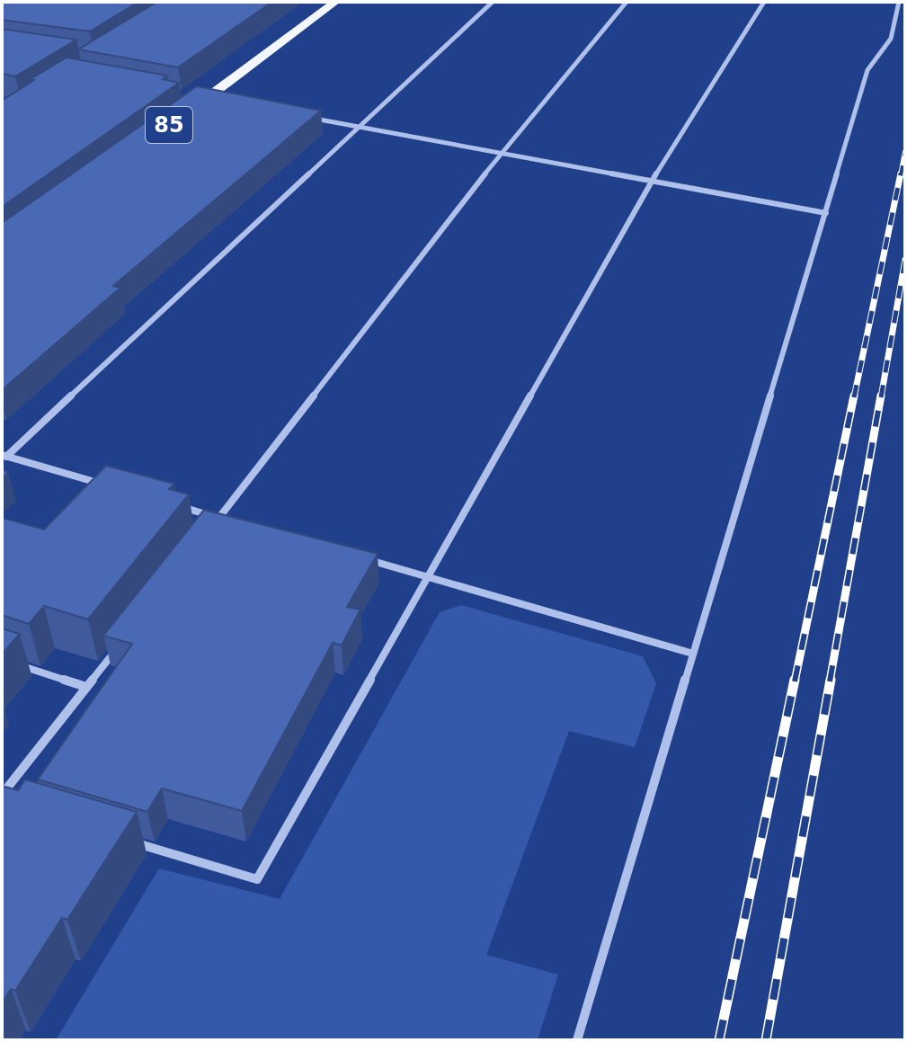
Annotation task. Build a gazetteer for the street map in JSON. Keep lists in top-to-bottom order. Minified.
{"streets":{"main road":["85"]}}
